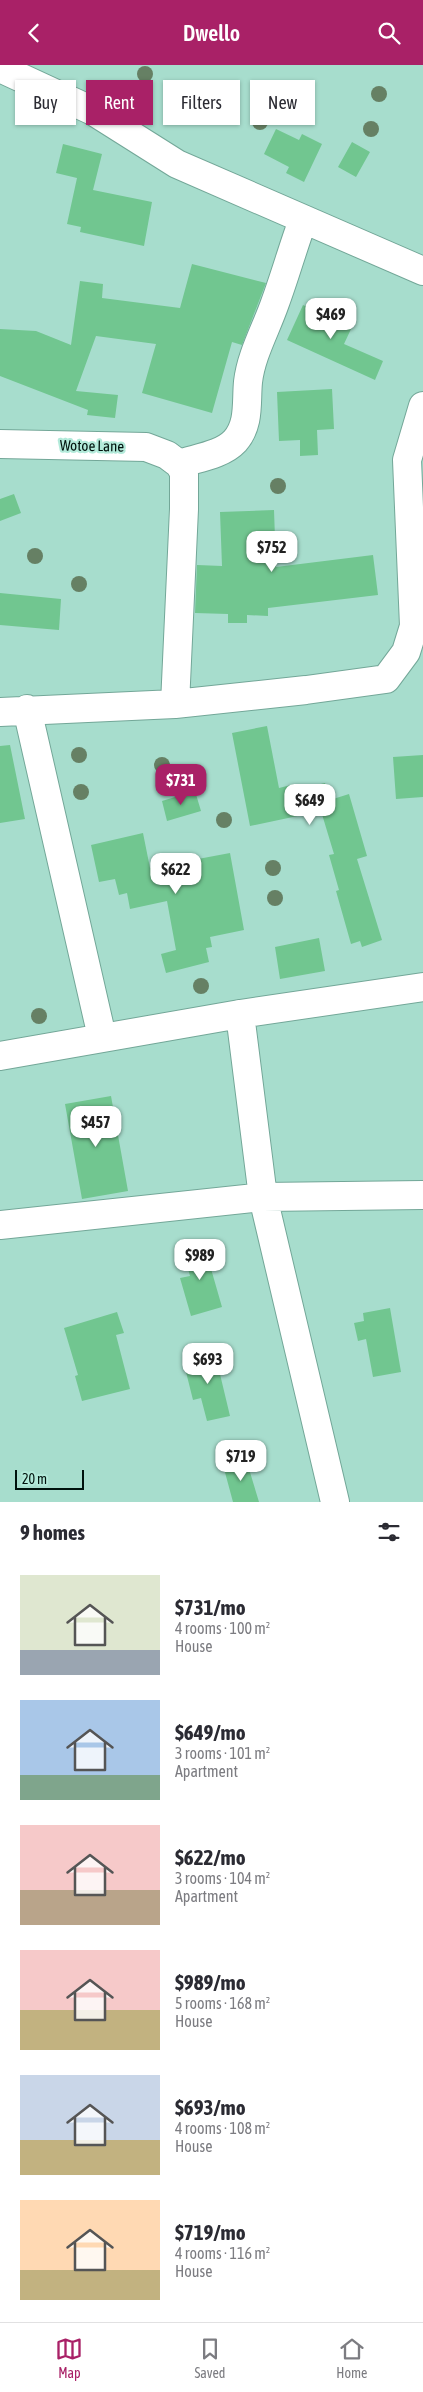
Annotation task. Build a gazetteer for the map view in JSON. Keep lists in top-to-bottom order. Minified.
{"streets":{"street":["Wotoe Lane"]},"scale_bar":"20 m","page":{"header":"Dwello","chip":["Buy","Rent","Filters","New"],"price":["$469","$752","$731","$649","$622","$457","$989","$693","$719"],"scale":"20 m","heading":"9 homes","list":[{"name":"$731/mo","note":"4 rooms · 100 m² · House"},{"name":"$649/mo","note":"3 rooms · 101 m² · Apartment"},{"name":"$622/mo","note":"3 rooms · 104 m² · Apartment"},{"name":"$989/mo","note":"5 rooms · 168 m² · House"},{"name":"$693/mo","note":"4 rooms · 108 m² · House"},{"name":"$719/mo","note":"4 rooms · 116 m² · House"}],"tabs":["Map","Saved","Home"]}}
